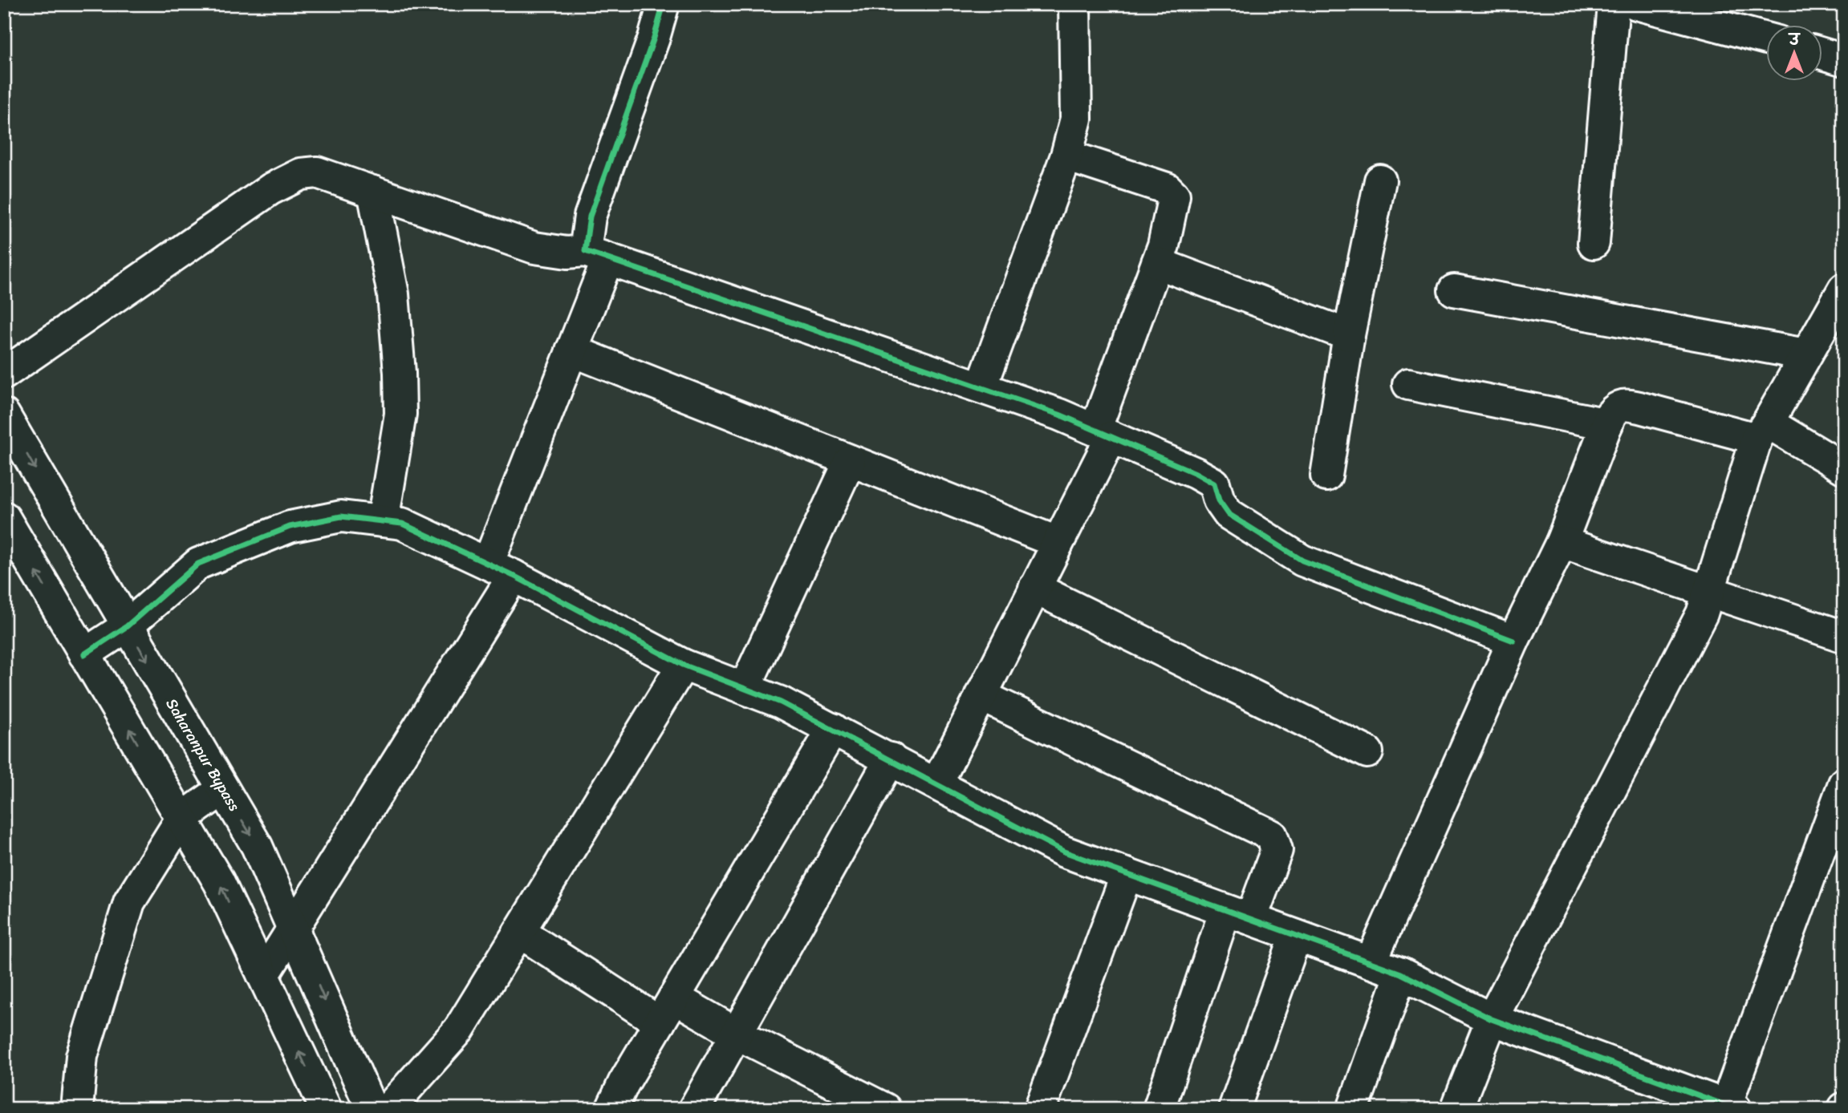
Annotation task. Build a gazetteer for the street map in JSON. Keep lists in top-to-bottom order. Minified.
{"streets":{"street":["Saharanpur Bypass"]},"north":"top"}
